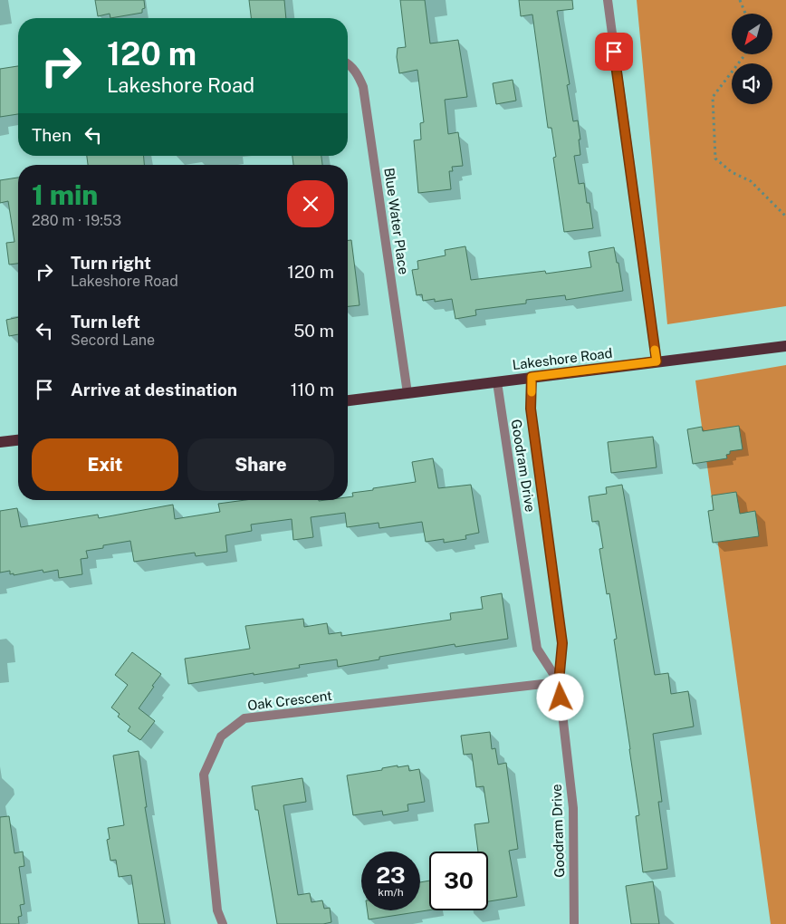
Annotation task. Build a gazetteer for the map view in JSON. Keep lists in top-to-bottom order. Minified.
{"streets":{"main road":["Lakeshore Road"],"street":["Blue Water Place","Goodram Drive","Oak Crescent"]},"crossings":[["Blue Water Place","Lakeshore Road"],["Lakeshore Road","Goodram Drive"],["Goodram Drive","Oak Crescent"]],"north":"bottom left","page":{"turn":["120 m","Lakeshore Road"],"then":"Then","heading":["1 min","280 m · 19:53"],"list":[{"name":"Turn right","note":"Lakeshore Road","value":"120 m"},{"name":"Turn left","note":"Secord Lane","value":"50 m"},{"name":"Arrive at destination","value":"110 m"}],"buttons":["Exit","Share"],"speed":"23 km/h","limit":"30"}}
